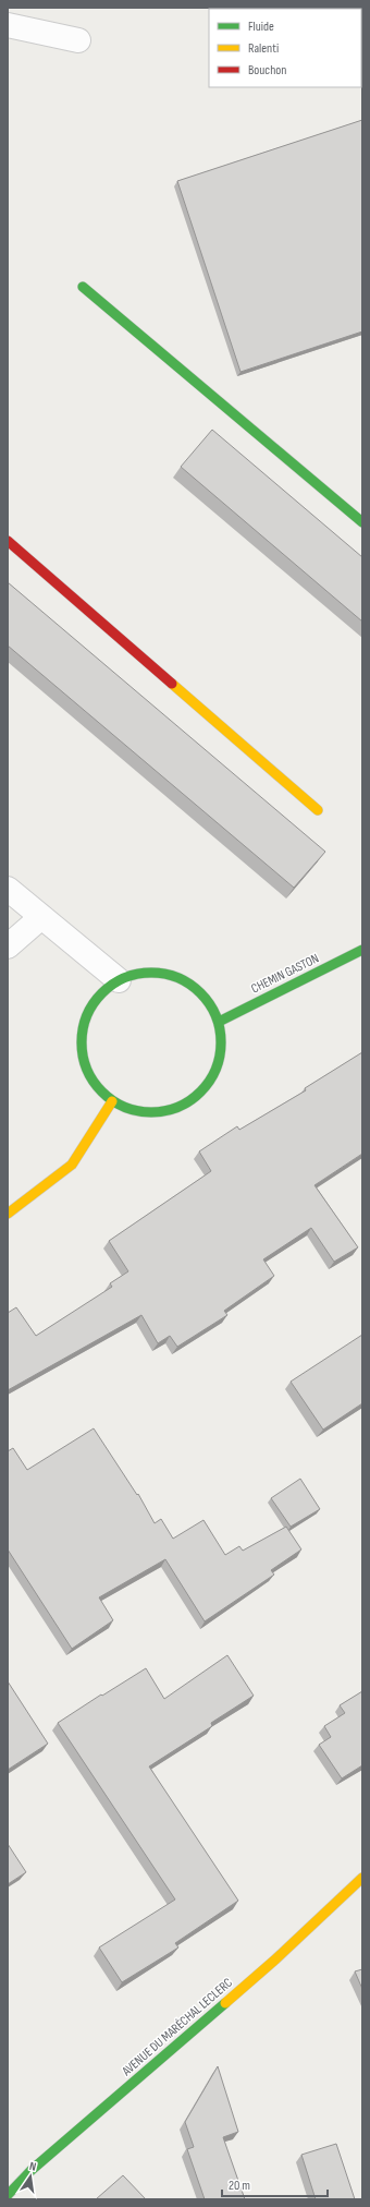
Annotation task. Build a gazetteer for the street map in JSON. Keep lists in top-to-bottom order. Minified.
{"streets":{"street":["CHEMIN GASTON","AVENUE DU MARÉCHAL LECLERC"]},"legend":["Fluide","Ralenti","Bouchon"],"scale_bar":"20 m","north":"top"}
